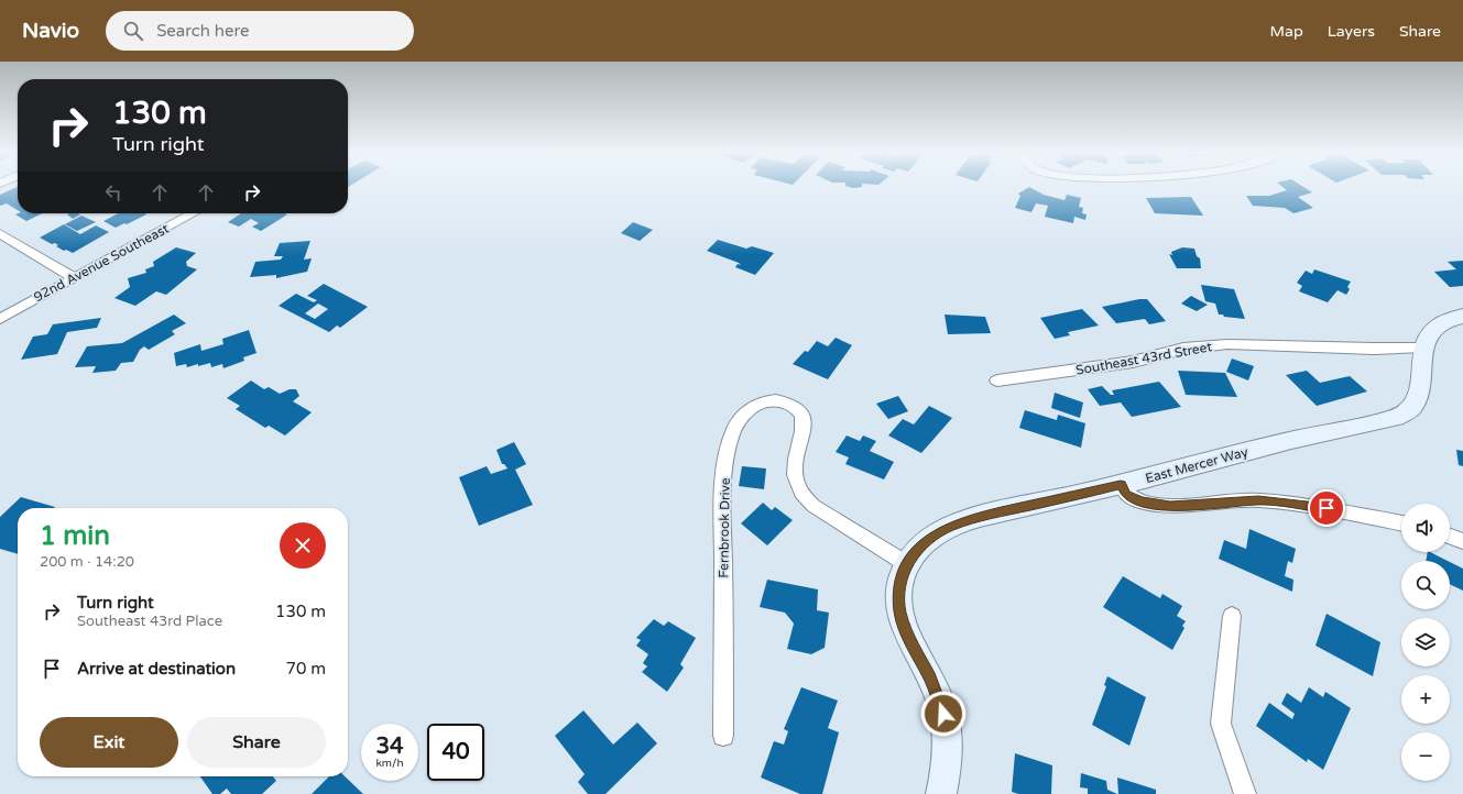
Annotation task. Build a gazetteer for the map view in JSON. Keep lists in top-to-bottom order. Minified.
{"streets":{"street":["92nd Avenue Southeast","Southeast 43rd Street","East Mercer Way","Fernbrook Drive"]},"crossings":[["Southeast 43rd Street","East Mercer Way"],["East Mercer Way","Fernbrook Drive"]],"page":{"header":"Navio","search":"Search here","nav":["Map","Layers","Share"],"turn":["130 m","Turn right"],"map_buttons":["+","−"],"heading":["1 min","200 m · 14:20"],"list":[{"name":"Turn right","note":"Southeast 43rd Place","value":"130 m"},{"name":"Arrive at destination","value":"70 m"}],"buttons":["Exit","Share"],"speed":"34 km/h","limit":"40"}}
